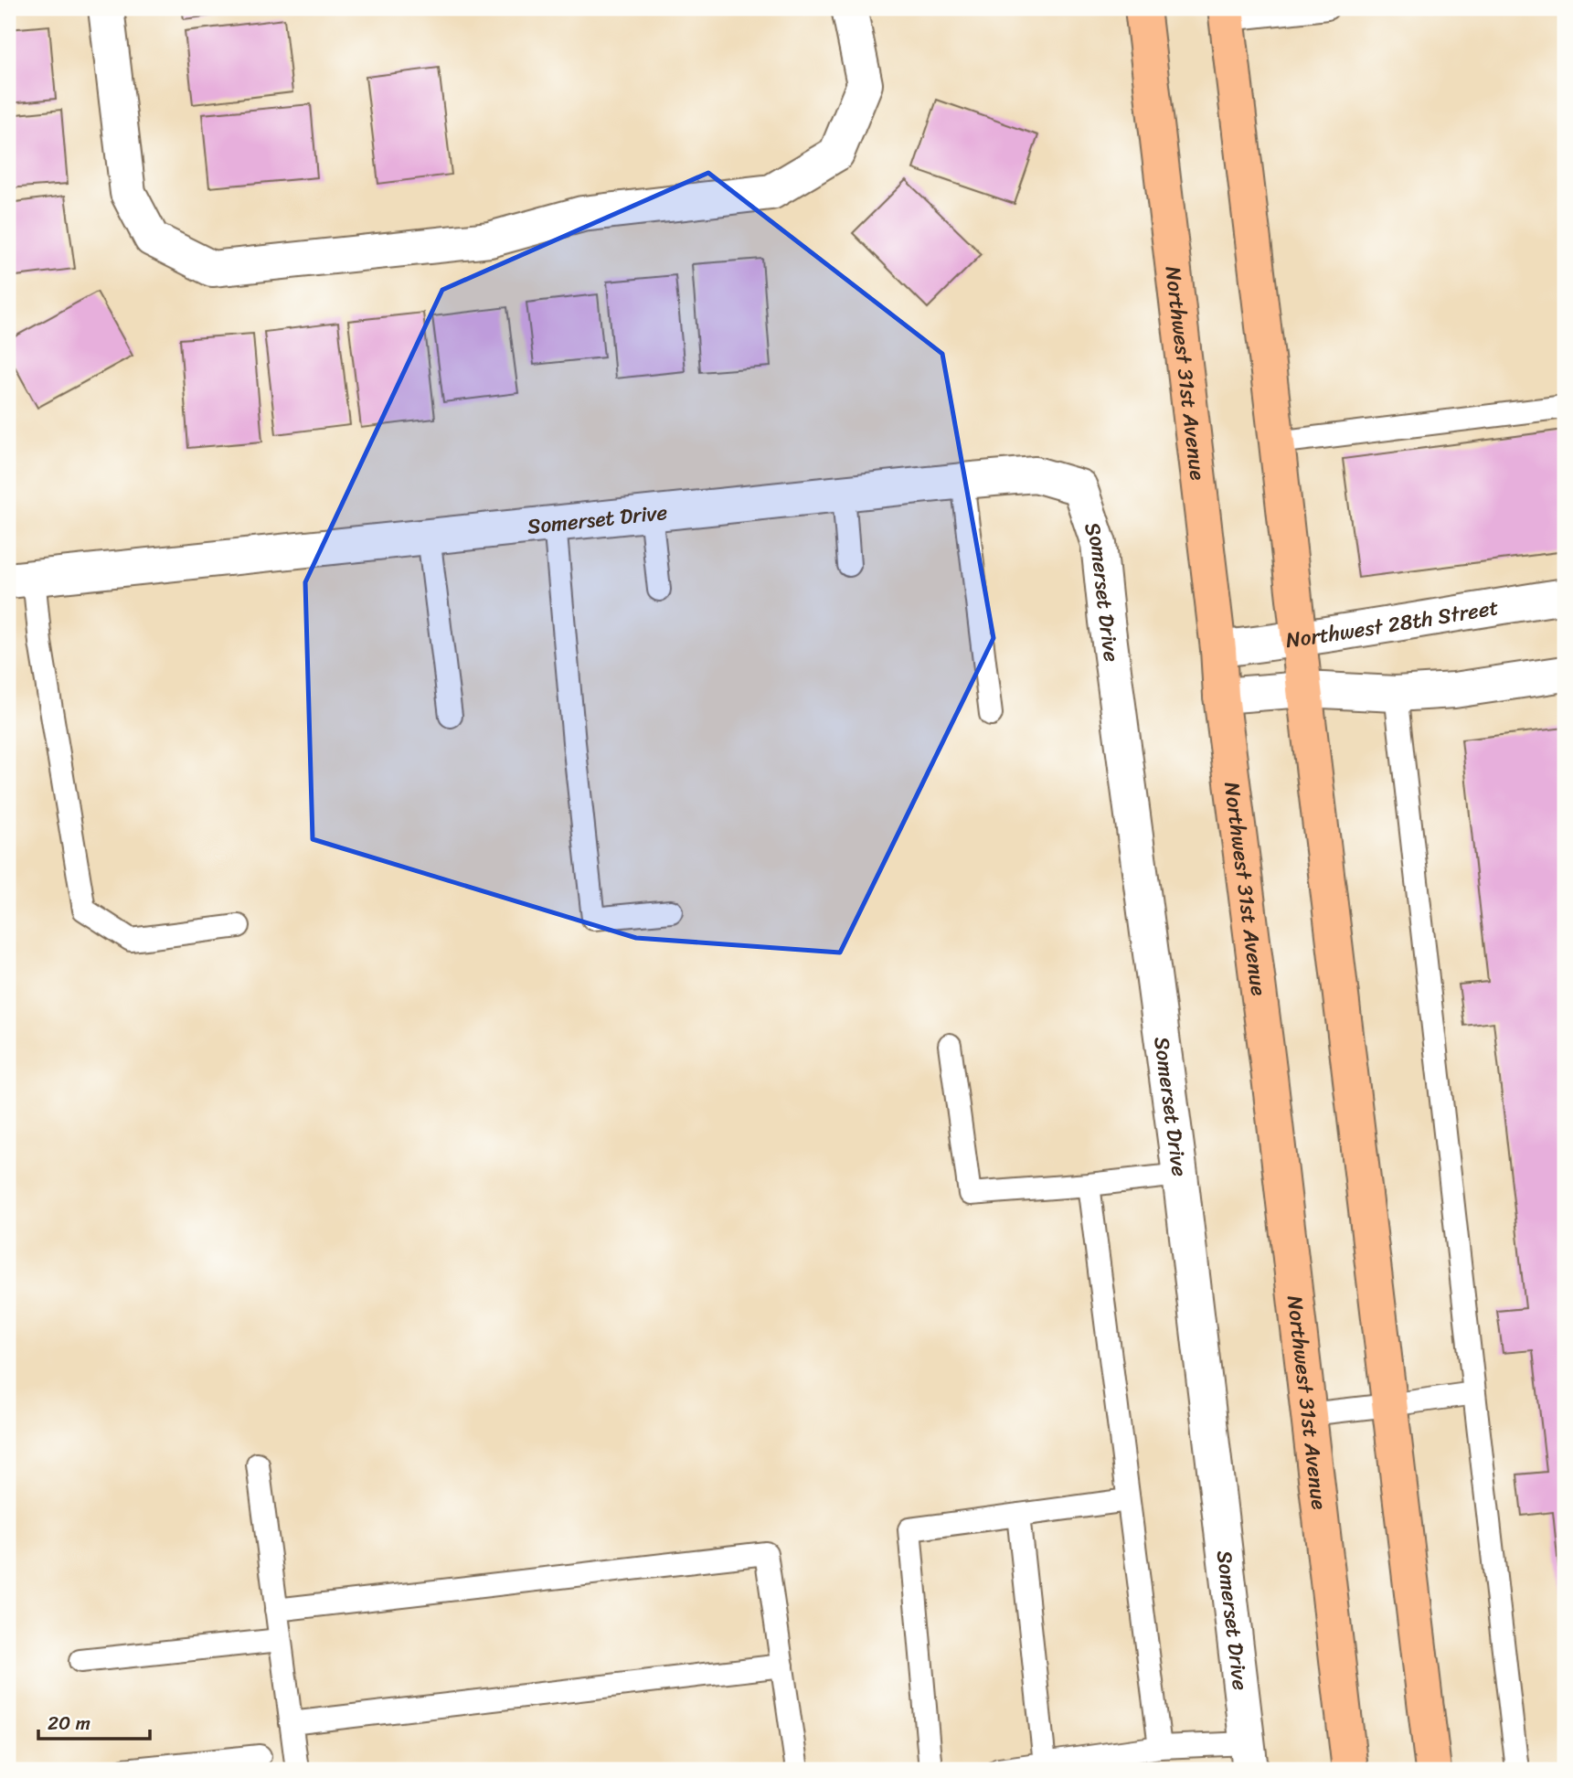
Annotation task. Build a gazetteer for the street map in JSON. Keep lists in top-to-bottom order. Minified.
{"streets":{"main road":["Northwest 31st Avenue"],"street":["Somerset Drive","Northwest 28th Street"]},"crossings":[["Northwest 31st Avenue","Northwest 28th Street"]],"scale_bar":"20 m"}
